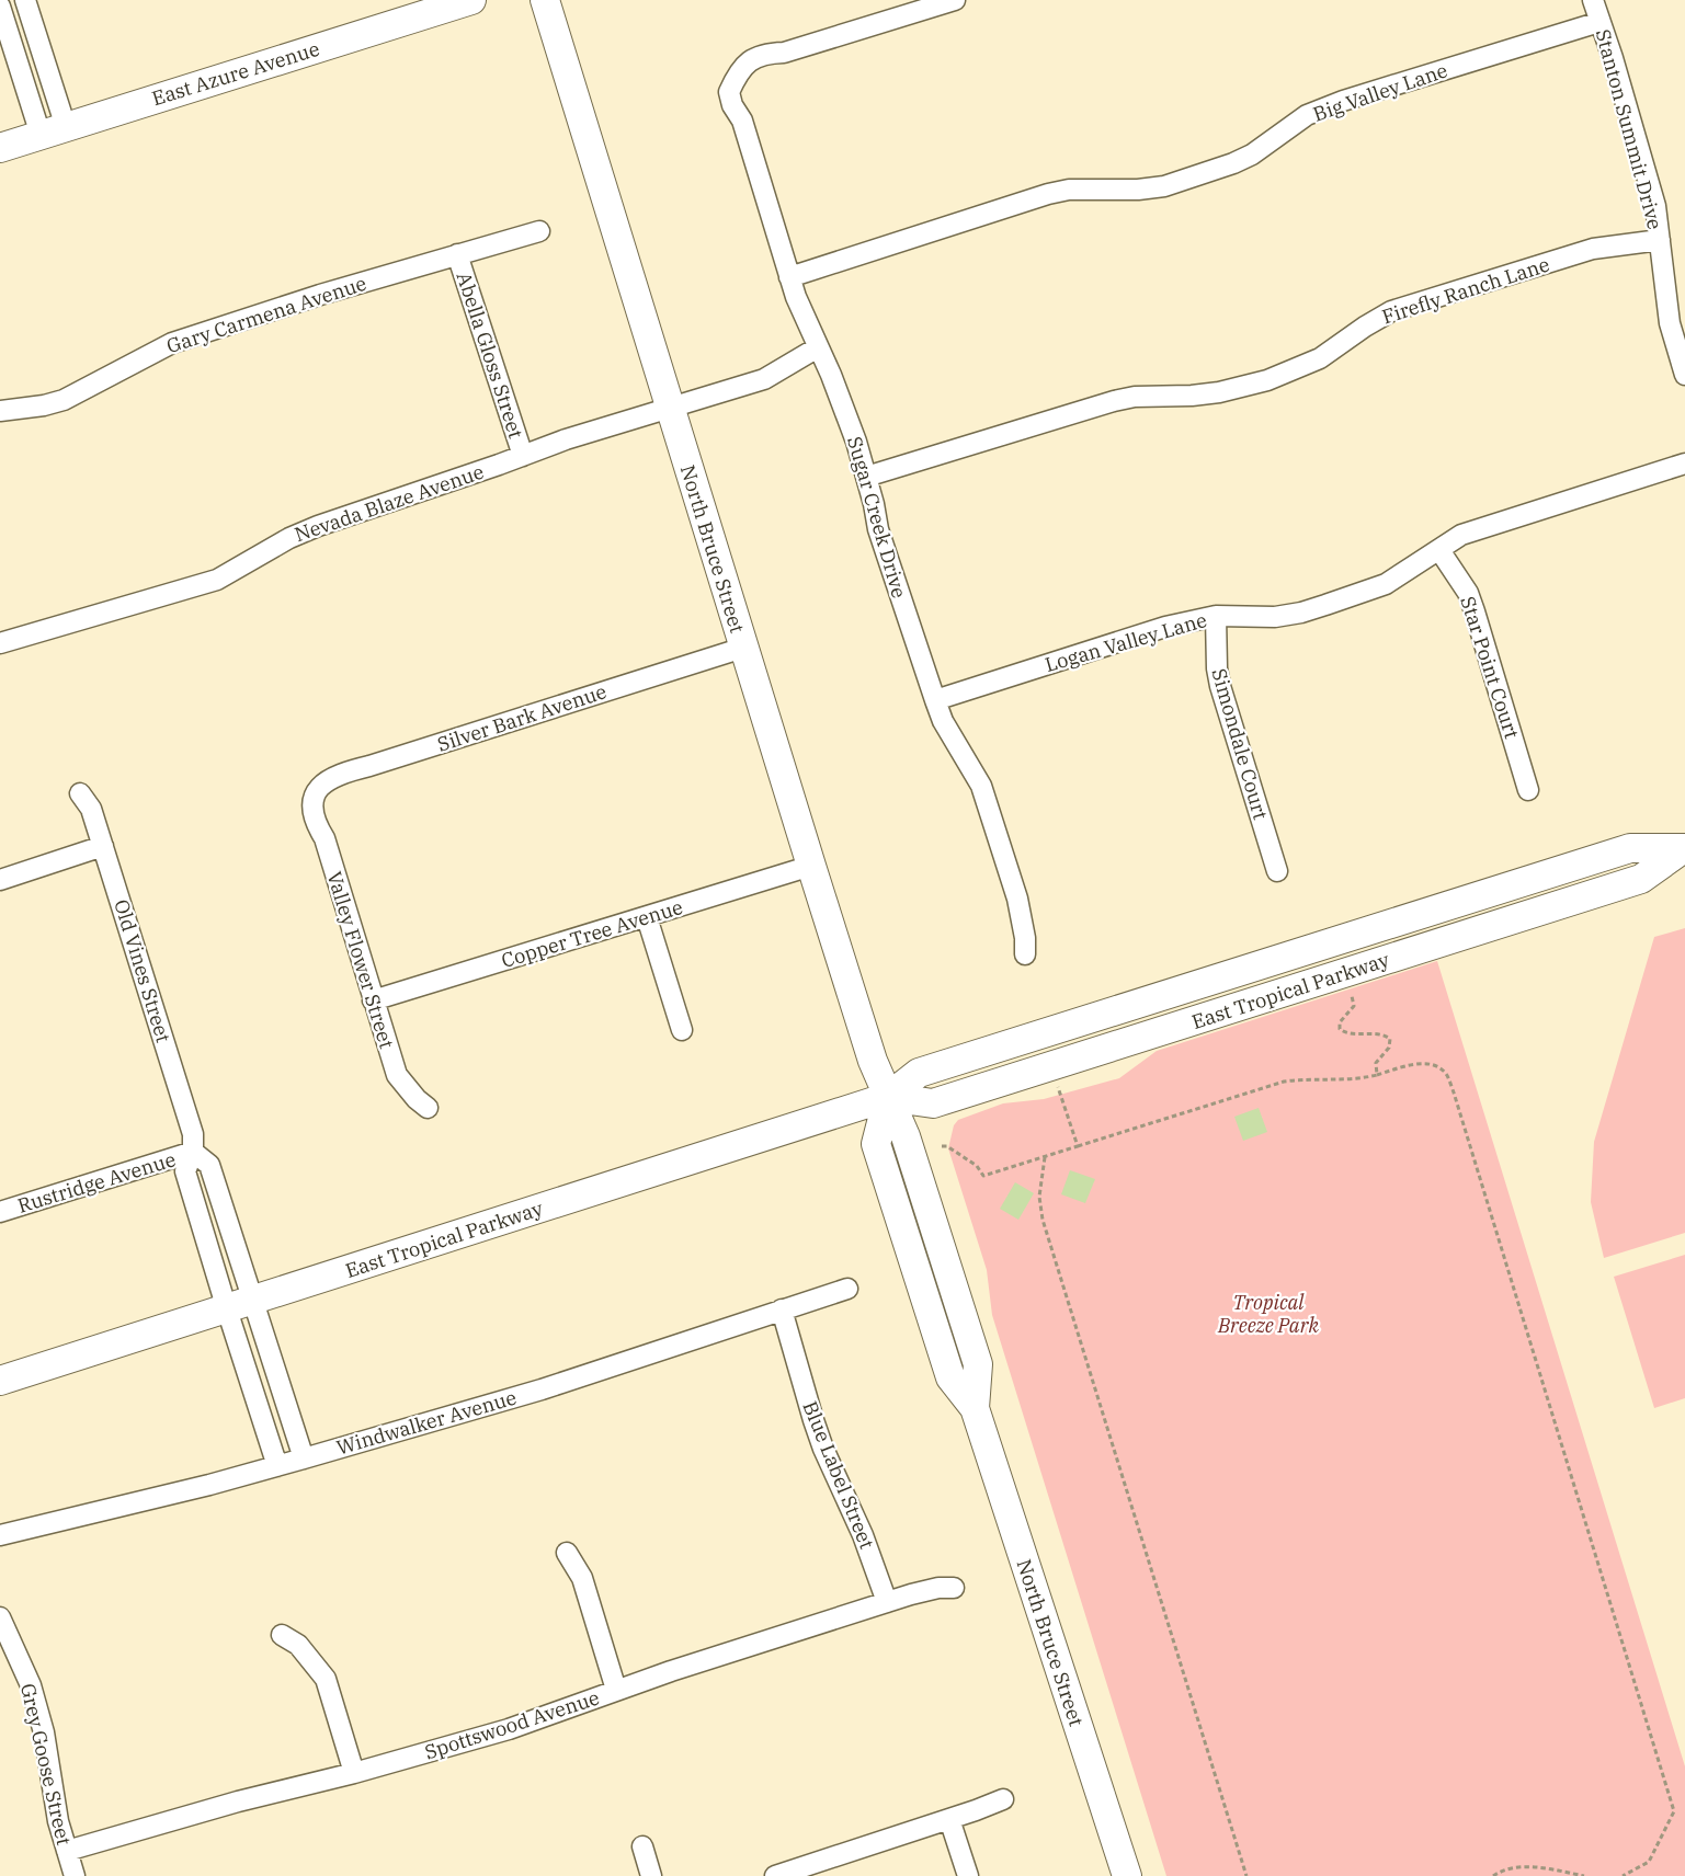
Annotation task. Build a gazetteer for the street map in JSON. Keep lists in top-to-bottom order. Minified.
{"streets":{"main road":["East Azure Avenue","North Bruce Street","East Tropical Parkway"],"street":["Big Valley Lane","Stanton Summit Drive","Firefly Ranch Lane","Gary Carmena Avenue","Abella Gloss Street","Nevada Blaze Avenue","Sugar Creek Drive","Logan Valley Lane","Star Point Court","Silver Bark Avenue","Simondale Court","Copper Tree Avenue","Valley Flower Street","Old Vines Street","Rustridge Avenue","Windwalker Avenue","Blue Label Street","Spottswood Avenue","Grey Goose Street"]},"crossings":[["Big Valley Lane","Stanton Summit Drive"],["Big Valley Lane","Sugar Creek Drive"],["Stanton Summit Drive","Firefly Ranch Lane"],["Firefly Ranch Lane","Sugar Creek Drive"],["Gary Carmena Avenue","Abella Gloss Street"],["Abella Gloss Street","Nevada Blaze Avenue"],["Nevada Blaze Avenue","Sugar Creek Drive"],["Nevada Blaze Avenue","North Bruce Street"],["Sugar Creek Drive","Logan Valley Lane"],["North Bruce Street","Silver Bark Avenue"],["North Bruce Street","Copper Tree Avenue"],["North Bruce Street","East Tropical Parkway"],["Logan Valley Lane","Star Point Court"],["Logan Valley Lane","Simondale Court"],["Silver Bark Avenue","Valley Flower Street"],["Copper Tree Avenue","Valley Flower Street"],["Old Vines Street","East Tropical Parkway"],["Old Vines Street","Rustridge Avenue"],["Old Vines Street","Windwalker Avenue"],["Windwalker Avenue","Blue Label Street"],["Blue Label Street","Spottswood Avenue"],["Spottswood Avenue","Grey Goose Street"]],"parks":["Tropical Breeze Park"]}
